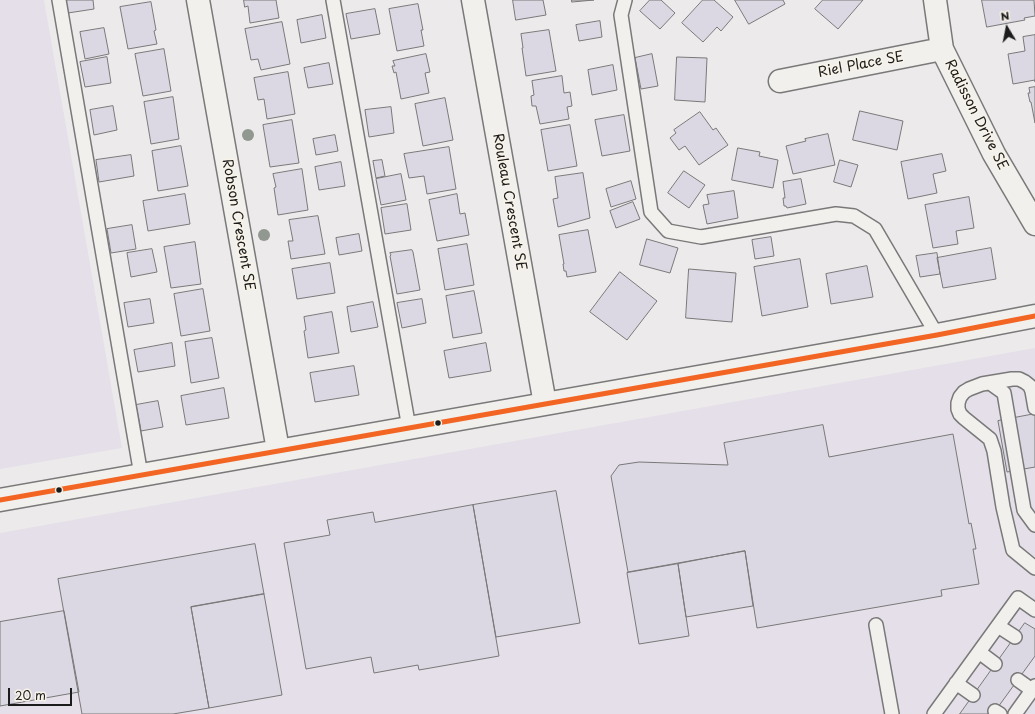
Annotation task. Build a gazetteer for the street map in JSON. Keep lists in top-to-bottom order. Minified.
{"streets":{"street":["Riel Place SE","Radisson Drive SE","Rouleau Crescent SE","Robson Crescent SE"]},"crossings":[["Riel Place SE","Radisson Drive SE"]],"scale_bar":"20 m","north":"top"}
